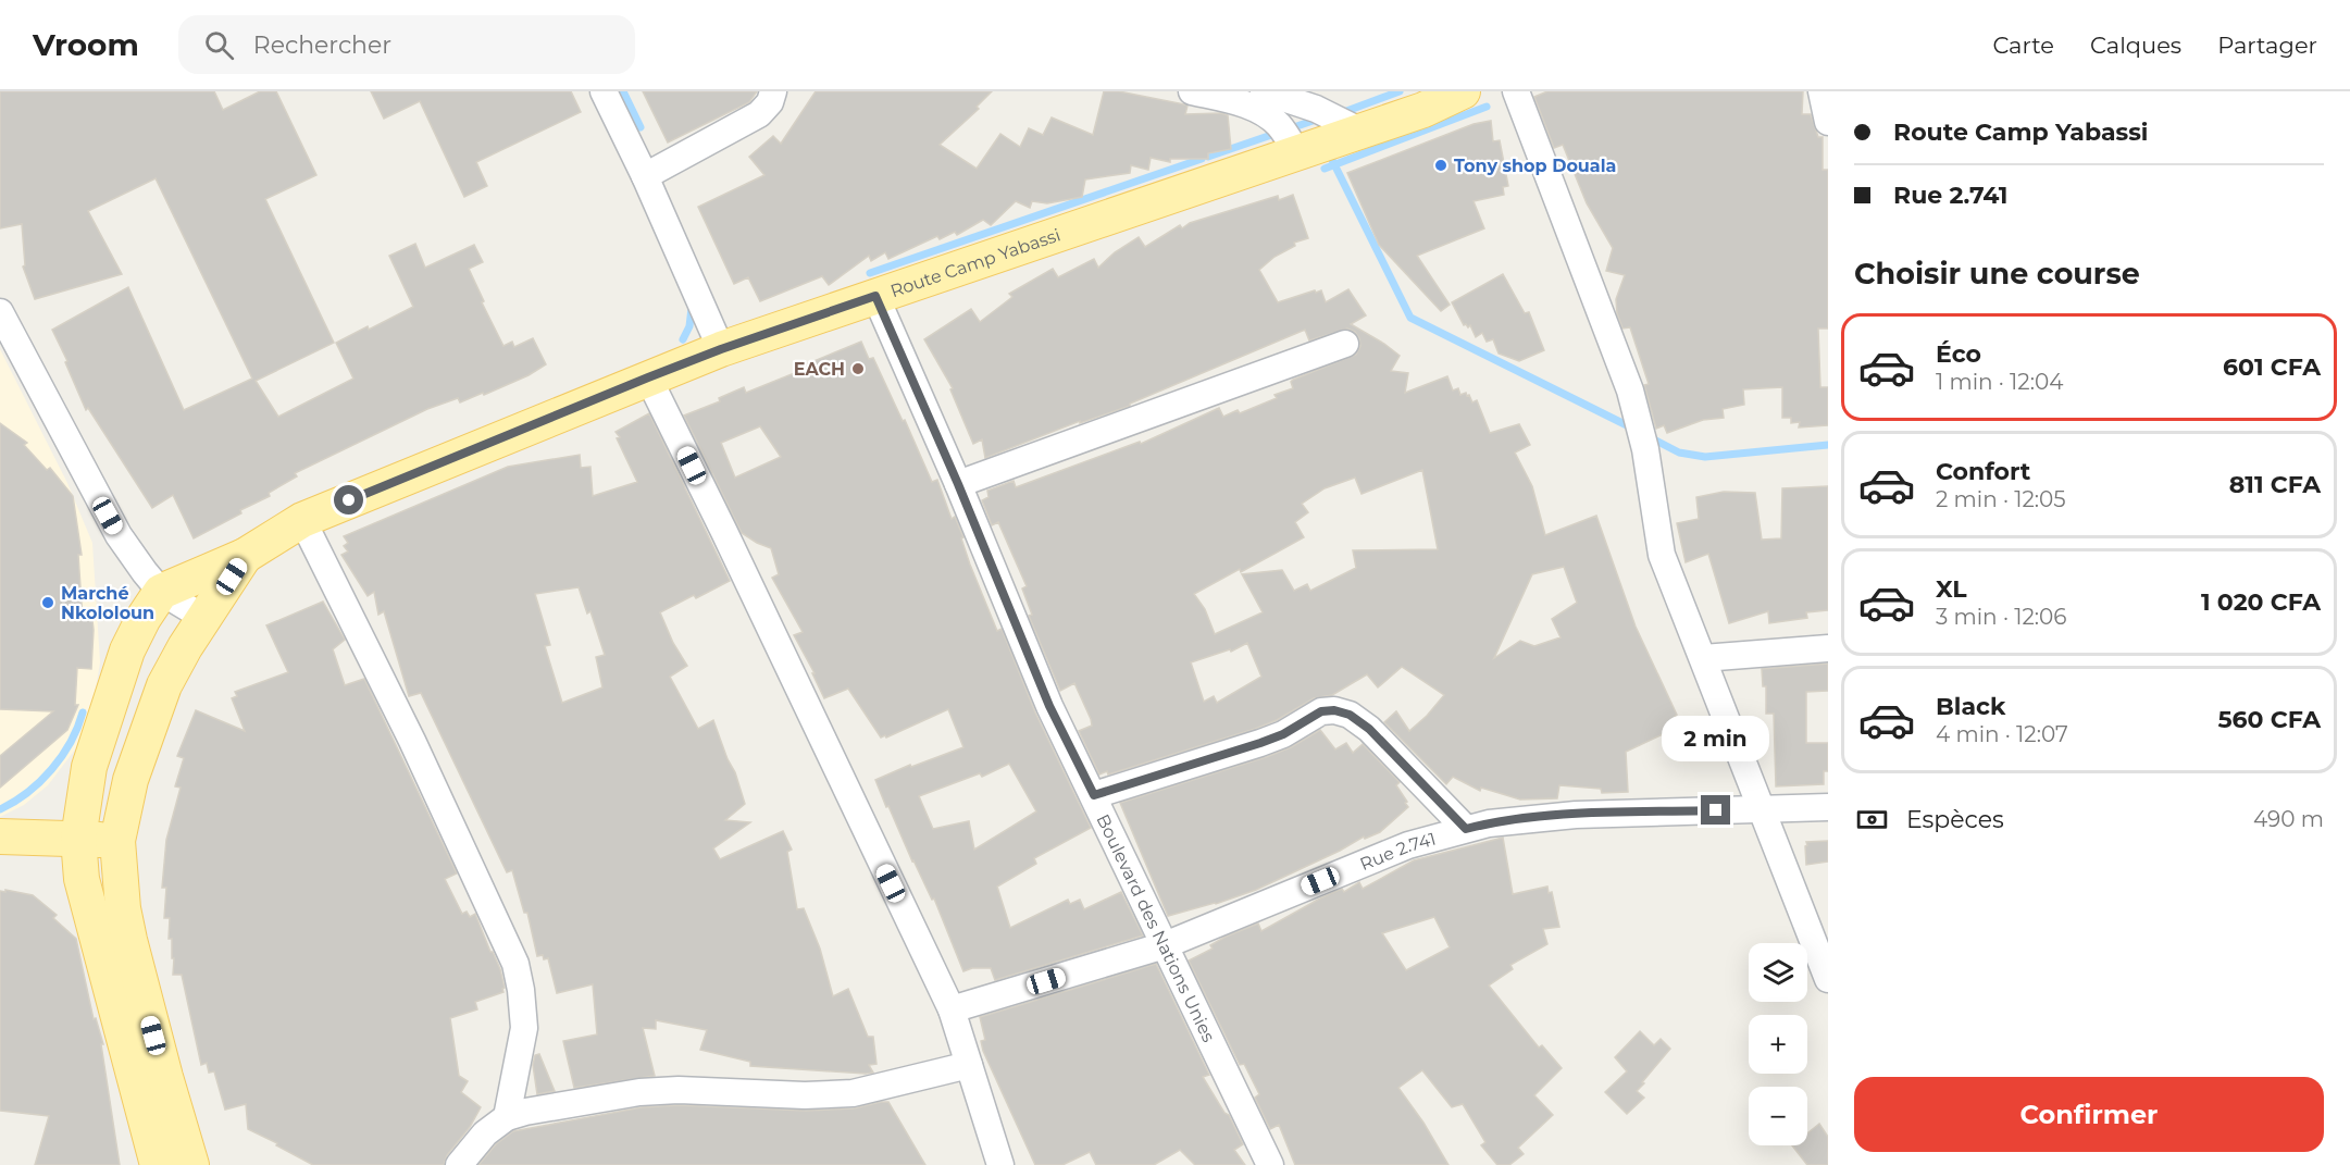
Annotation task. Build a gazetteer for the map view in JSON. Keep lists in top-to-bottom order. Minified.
{"streets":{"main road":["Route Camp Yabassi"],"street":["Rue 2.741","Boulevard des Nations Unies"]},"crossings":[["Route Camp Yabassi","Boulevard des Nations Unies"],["Rue 2.741","Boulevard des Nations Unies"]],"places":["Tony shop Douala","EACH","Marché Nkololoun"],"page":{"header":"Vroom","search":"Rechercher","nav":["Carte","Calques","Partager"],"banner":["Route Camp Yabassi","Rue 2.741"],"heading":"Choisir une course","list":[{"name":"Éco","note":"1 min · 12:04","value":"601 CFA"},{"name":"Confort","note":"2 min · 12:05","value":"811 CFA"},{"name":"XL","note":"3 min · 12:06","value":"1 020 CFA"},{"name":"Black","note":"4 min · 12:07","value":"560 CFA"}],"bubble":"2 min","pay":["Espèces","490 m"],"map_buttons":["+","−"],"buttons":"Confirmer"}}
